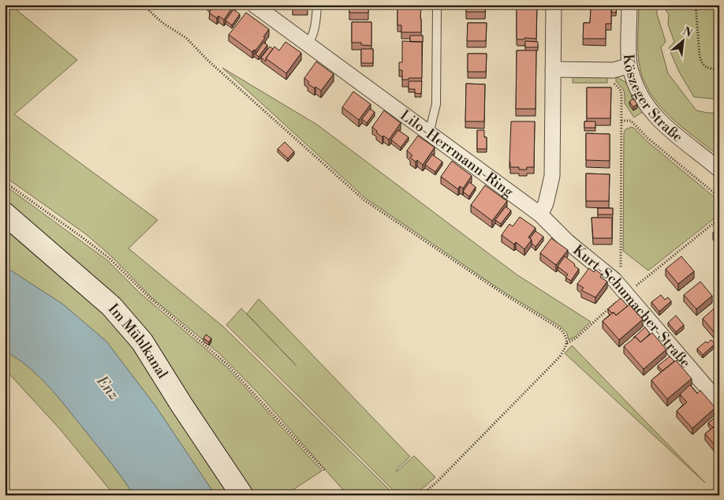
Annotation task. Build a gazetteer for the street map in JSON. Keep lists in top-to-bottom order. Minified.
{"streets":{"street":["Köszeger Straße","Lilo-Herrmann-Ring","Kurt-Schumacher-Straße","Im Mühlkanal"]},"crossings":[["Lilo-Herrmann-Ring","Kurt-Schumacher-Straße"]],"water":["Enz"],"north":"top right"}
